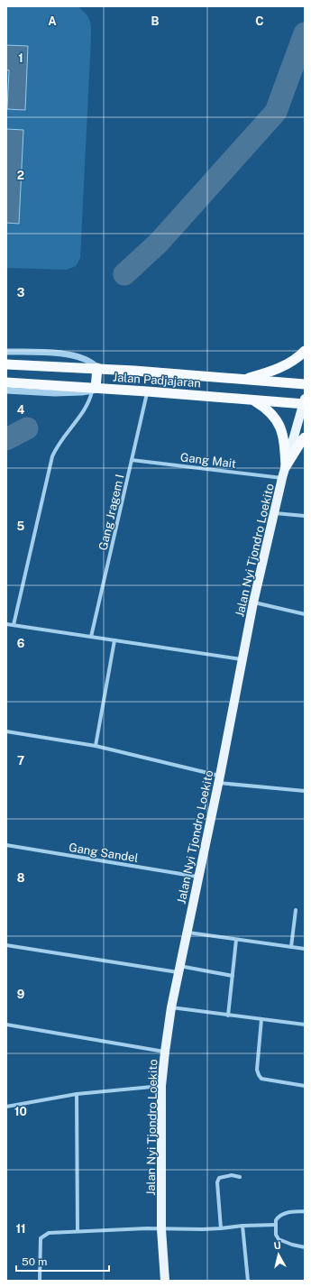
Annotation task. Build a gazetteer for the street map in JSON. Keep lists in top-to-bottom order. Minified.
{"streets":{"highway":["Jalan Padjajaran"],"main road":["Jalan Nyi Tjondro Loekito"],"street":["Gang Mait","Gang Jragem I","Gang Sandel"]},"crossings":[["Jalan Padjajaran","Gang Jragem I"],["Jalan Padjajaran","Jalan Nyi Tjondro Loekito"],["Gang Mait","Gang Jragem I"],["Gang Mait","Jalan Nyi Tjondro Loekito"],["Jalan Nyi Tjondro Loekito","Gang Sandel"]],"scale_bar":"50 m","north":"top","grid":{"columns":["A","B","C"],"rows":["1","2","3","4","5","6","7","8","9","10","11"]}}
